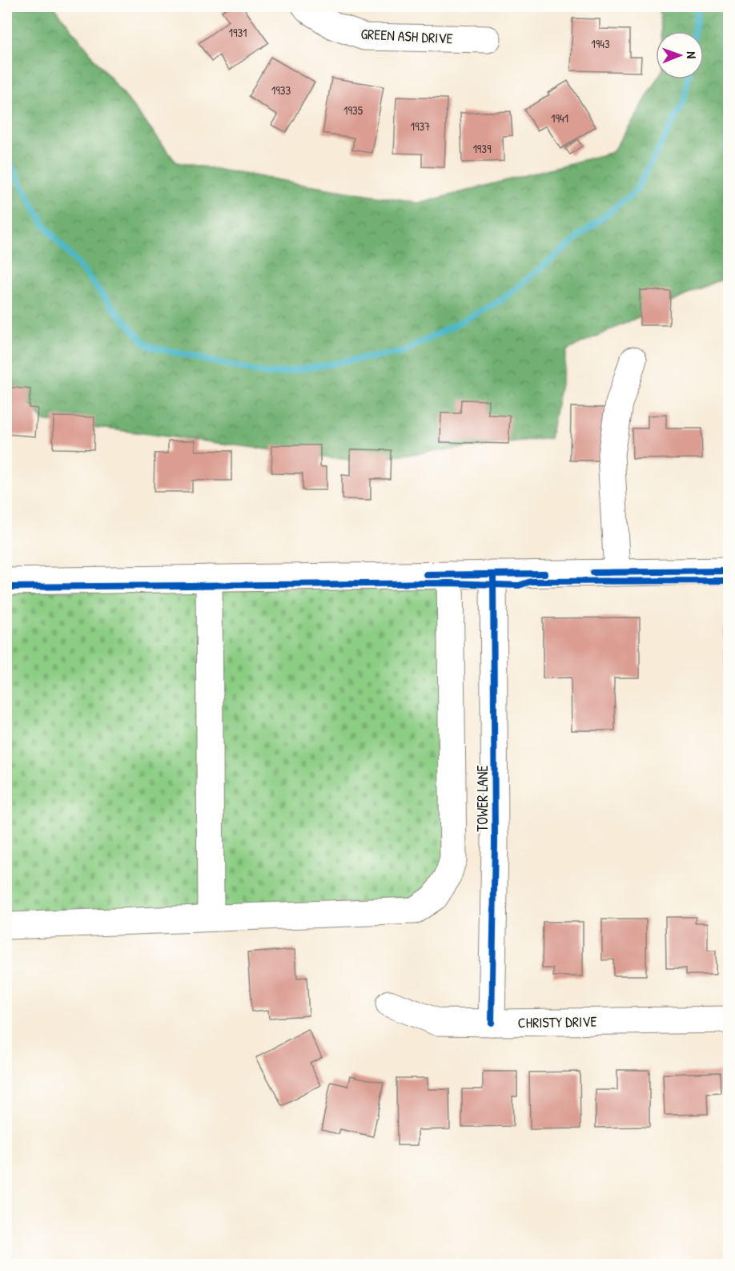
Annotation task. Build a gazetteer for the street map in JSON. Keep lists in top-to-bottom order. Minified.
{"streets":{"street":["GREEN ASH DRIVE","TOWER LANE","CHRISTY DRIVE"]},"crossings":[["TOWER LANE","CHRISTY DRIVE"]],"house_numbers":["1931","1943","1933","1935","1941","1937","1939"],"north":"right"}
